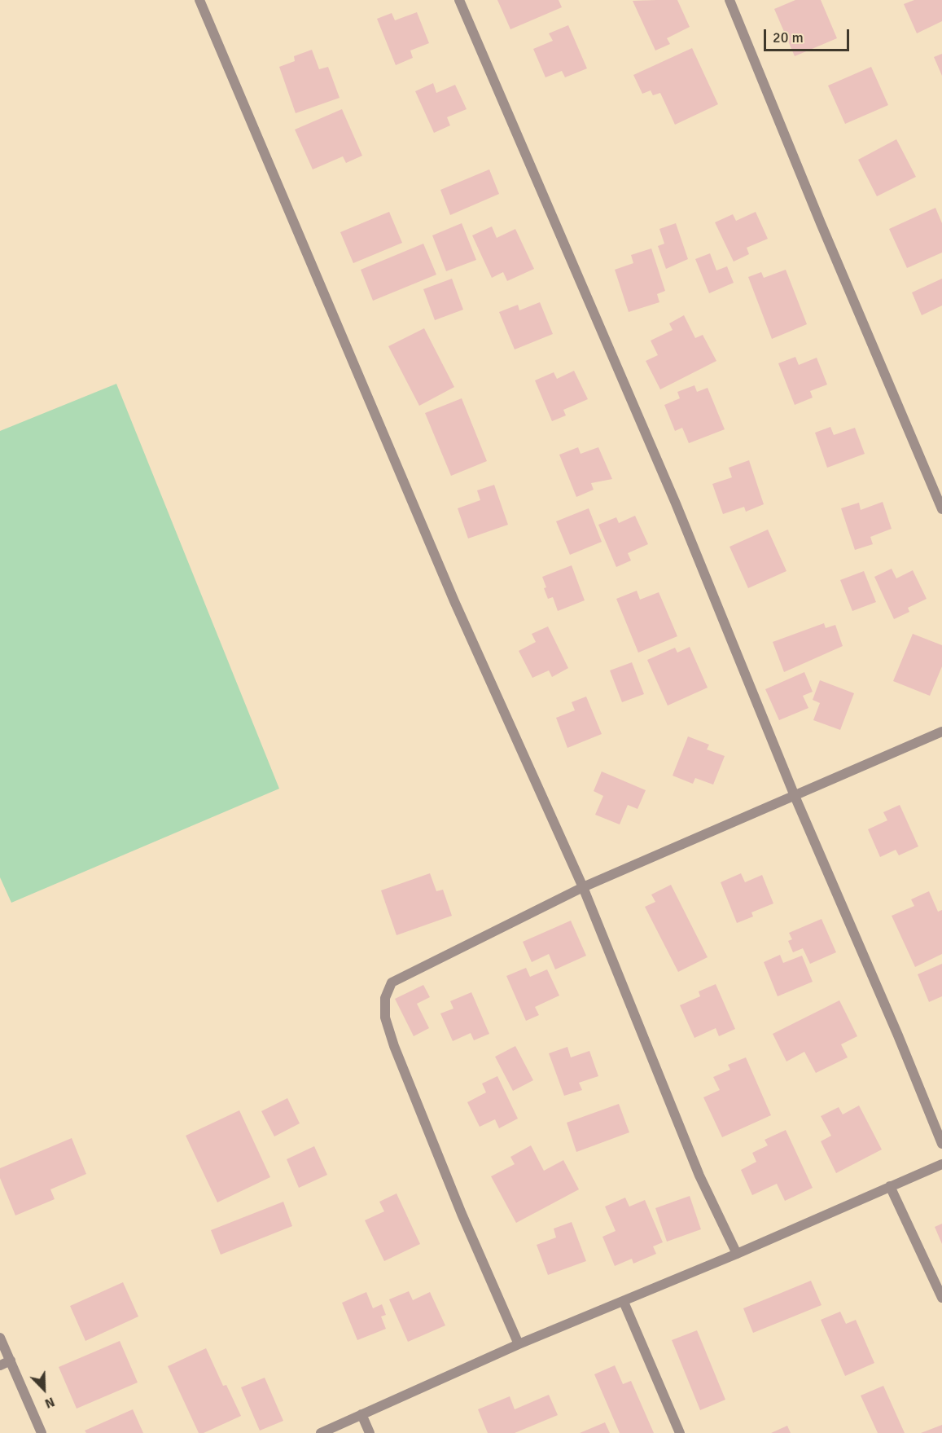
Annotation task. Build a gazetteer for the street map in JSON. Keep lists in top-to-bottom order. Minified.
{"scale_bar":"20 m","north":"bottom right"}
